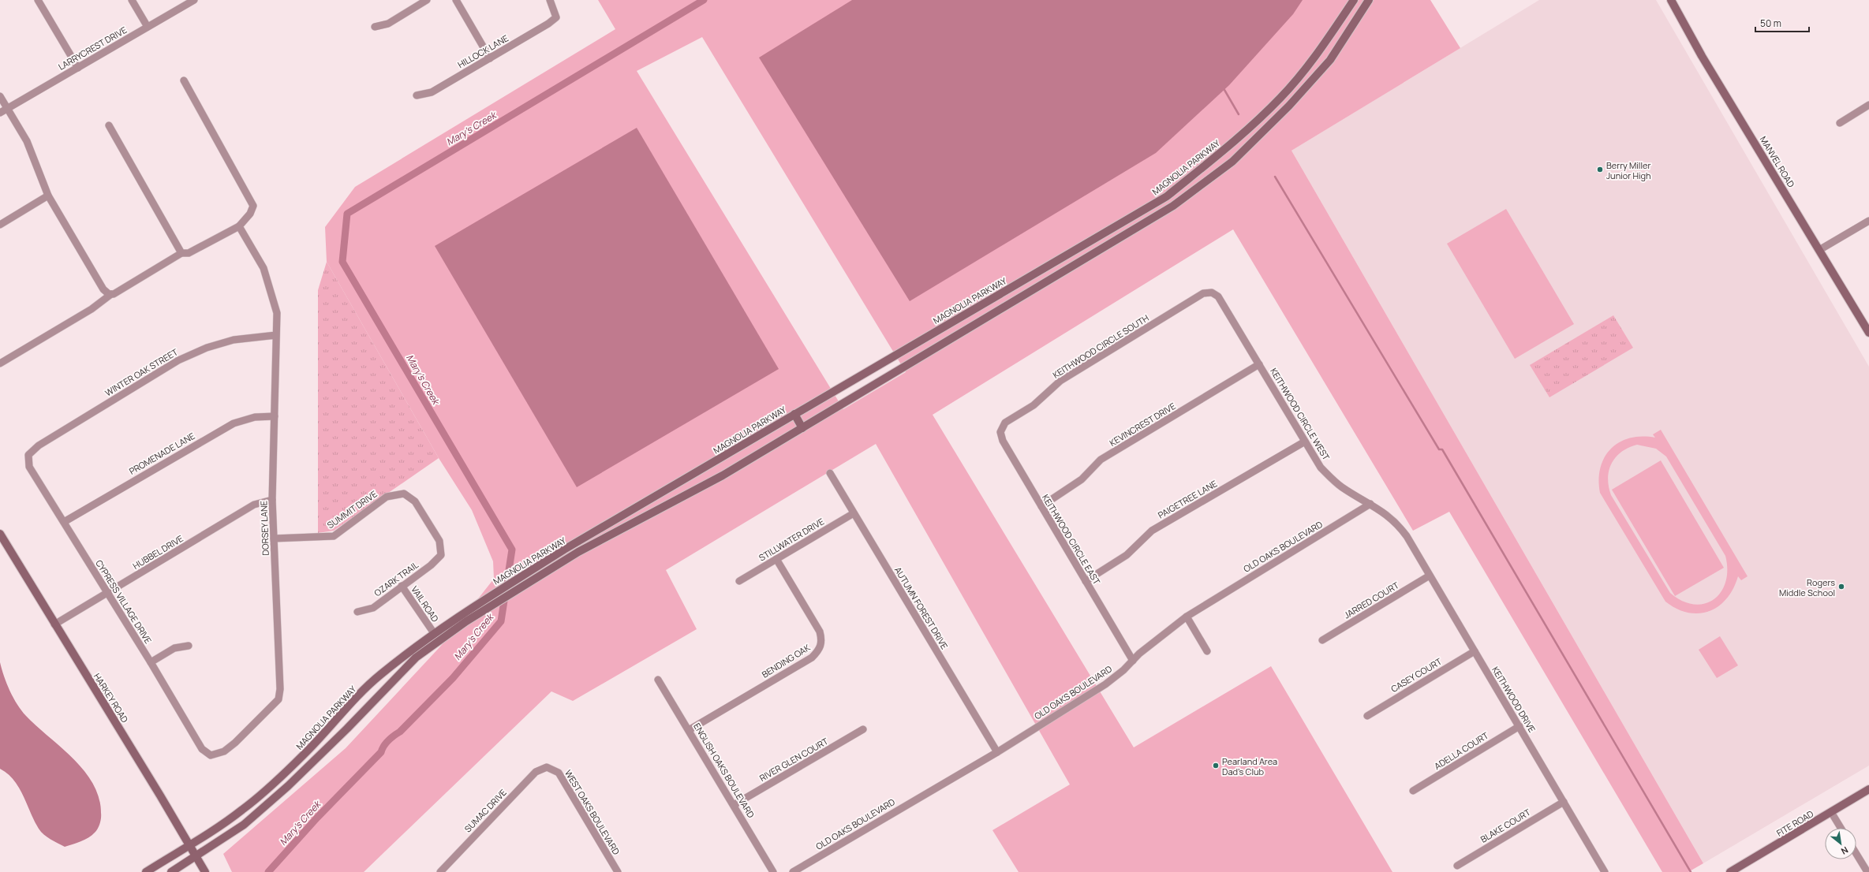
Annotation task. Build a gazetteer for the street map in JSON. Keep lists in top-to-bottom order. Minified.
{"streets":{"street":["LARRYCREST DRIVE","HILLOCK LANE","MANVEL ROAD","MAGNOLIA PARKWAY","KEITHWOOD CIRCLE SOUTH","WINTER OAK STREET","KEITHWOOD CIRCLE WEST","KEVINCREST DRIVE","PROMENADE LANE","PAIGETREE LANE","SUMMIT DRIVE","DORSEY LANE","STILLWATER DRIVE","KEITHWOOD CIRCLE EAST","OLD OAKS BOULEVARD","HUBBEL DRIVE","OZARK TRAIL","JARRED COURT","CYPRESS VILLAGE DRIVE","VAIL ROAD","AUTUMN FOREST DRIVE","BENDING OAK","CASEY COURT","HARKEY ROAD","KEITHWOOD DRIVE","ADELLA COURT","RIVER GLEN COURT","ENGLISH OAKS BOULEVARD","SUMAC DRIVE","WEST OAKS BOULEVARD","FITE ROAD","BLAKE COURT"]},"crossings":[["MAGNOLIA PARKWAY","VAIL ROAD"],["MAGNOLIA PARKWAY","HARKEY ROAD"],["KEITHWOOD CIRCLE SOUTH","KEITHWOOD CIRCLE WEST"],["KEITHWOOD CIRCLE SOUTH","KEITHWOOD CIRCLE EAST"],["WINTER OAK STREET","DORSEY LANE"],["WINTER OAK STREET","CYPRESS VILLAGE DRIVE"],["KEITHWOOD CIRCLE WEST","KEVINCREST DRIVE"],["KEITHWOOD CIRCLE WEST","PAIGETREE LANE"],["KEITHWOOD CIRCLE WEST","OLD OAKS BOULEVARD"],["KEITHWOOD CIRCLE WEST","KEITHWOOD DRIVE"],["KEVINCREST DRIVE","KEITHWOOD CIRCLE EAST"],["PROMENADE LANE","DORSEY LANE"],["PROMENADE LANE","CYPRESS VILLAGE DRIVE"],["PAIGETREE LANE","KEITHWOOD CIRCLE EAST"],["SUMMIT DRIVE","DORSEY LANE"],["SUMMIT DRIVE","OZARK TRAIL"],["DORSEY LANE","HUBBEL DRIVE"],["DORSEY LANE","CYPRESS VILLAGE DRIVE"],["STILLWATER DRIVE","AUTUMN FOREST DRIVE"],["STILLWATER DRIVE","BENDING OAK"],["KEITHWOOD CIRCLE EAST","OLD OAKS BOULEVARD"],["OLD OAKS BOULEVARD","AUTUMN FOREST DRIVE"],["HUBBEL DRIVE","CYPRESS VILLAGE DRIVE"],["HUBBEL DRIVE","HARKEY ROAD"],["OZARK TRAIL","VAIL ROAD"],["JARRED COURT","KEITHWOOD DRIVE"],["BENDING OAK","ENGLISH OAKS BOULEVARD"],["CASEY COURT","KEITHWOOD DRIVE"],["KEITHWOOD DRIVE","ADELLA COURT"],["KEITHWOOD DRIVE","BLAKE COURT"],["RIVER GLEN COURT","ENGLISH OAKS BOULEVARD"],["SUMAC DRIVE","WEST OAKS BOULEVARD"]],"water":["Mary's Creek"],"places":["Berry Miller Junior High","Rogers Middle School","Pearland Area Dad's Club"],"scale_bar":"50 m","north":"bottom right"}
